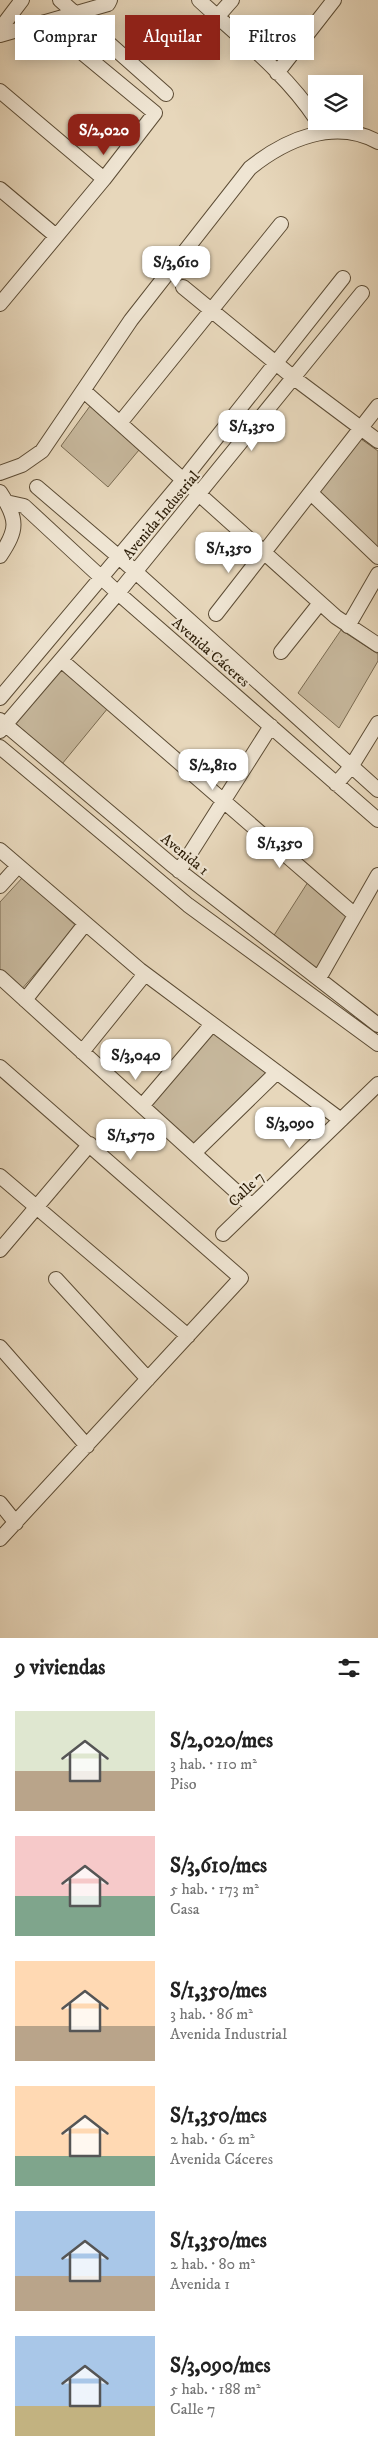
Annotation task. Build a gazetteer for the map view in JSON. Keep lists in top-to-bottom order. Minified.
{"streets":{"street":["Avenida Industrial","Avenida Cáceres","Avenida 1","Calle 7"]},"crossings":[["Avenida Industrial","Avenida Cáceres"],["Avenida Industrial","Avenida 1"]],"page":{"chip":["Comprar","Alquilar","Filtros"],"price":["S/2,020","S/3,610","S/1,350","S/1,350","S/2,810","S/1,350","S/3,040","S/3,090","S/1,570"],"heading":"9 viviendas","list":[{"name":"S/2,020/mes","note":"3 hab. · 110 m² · Piso"},{"name":"S/3,610/mes","note":"5 hab. · 173 m² · Casa"},{"name":"S/1,350/mes","note":"3 hab. · 86 m² · Avenida Industrial"},{"name":"S/1,350/mes","note":"2 hab. · 62 m² · Avenida Cáceres"},{"name":"S/1,350/mes","note":"2 hab. · 80 m² · Avenida 1"},{"name":"S/3,090/mes","note":"5 hab. · 188 m² · Calle 7"}]}}
